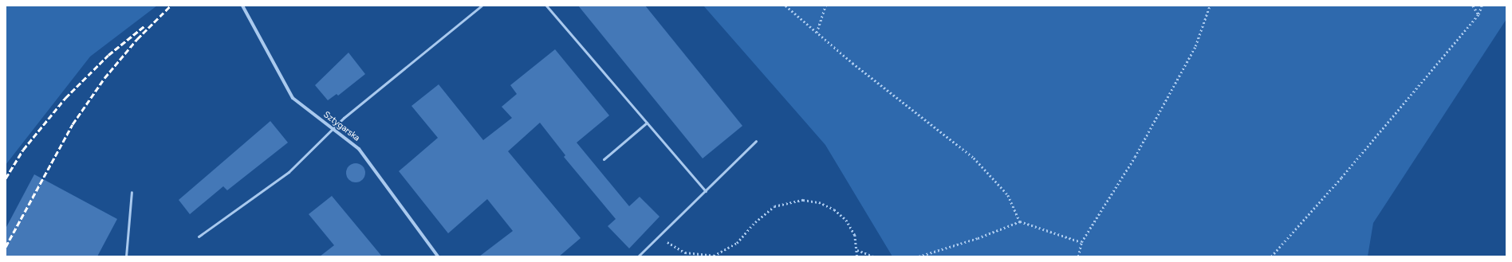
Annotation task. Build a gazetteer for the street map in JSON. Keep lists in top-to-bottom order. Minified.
{"streets":{"street":["Sztygarska"]}}
